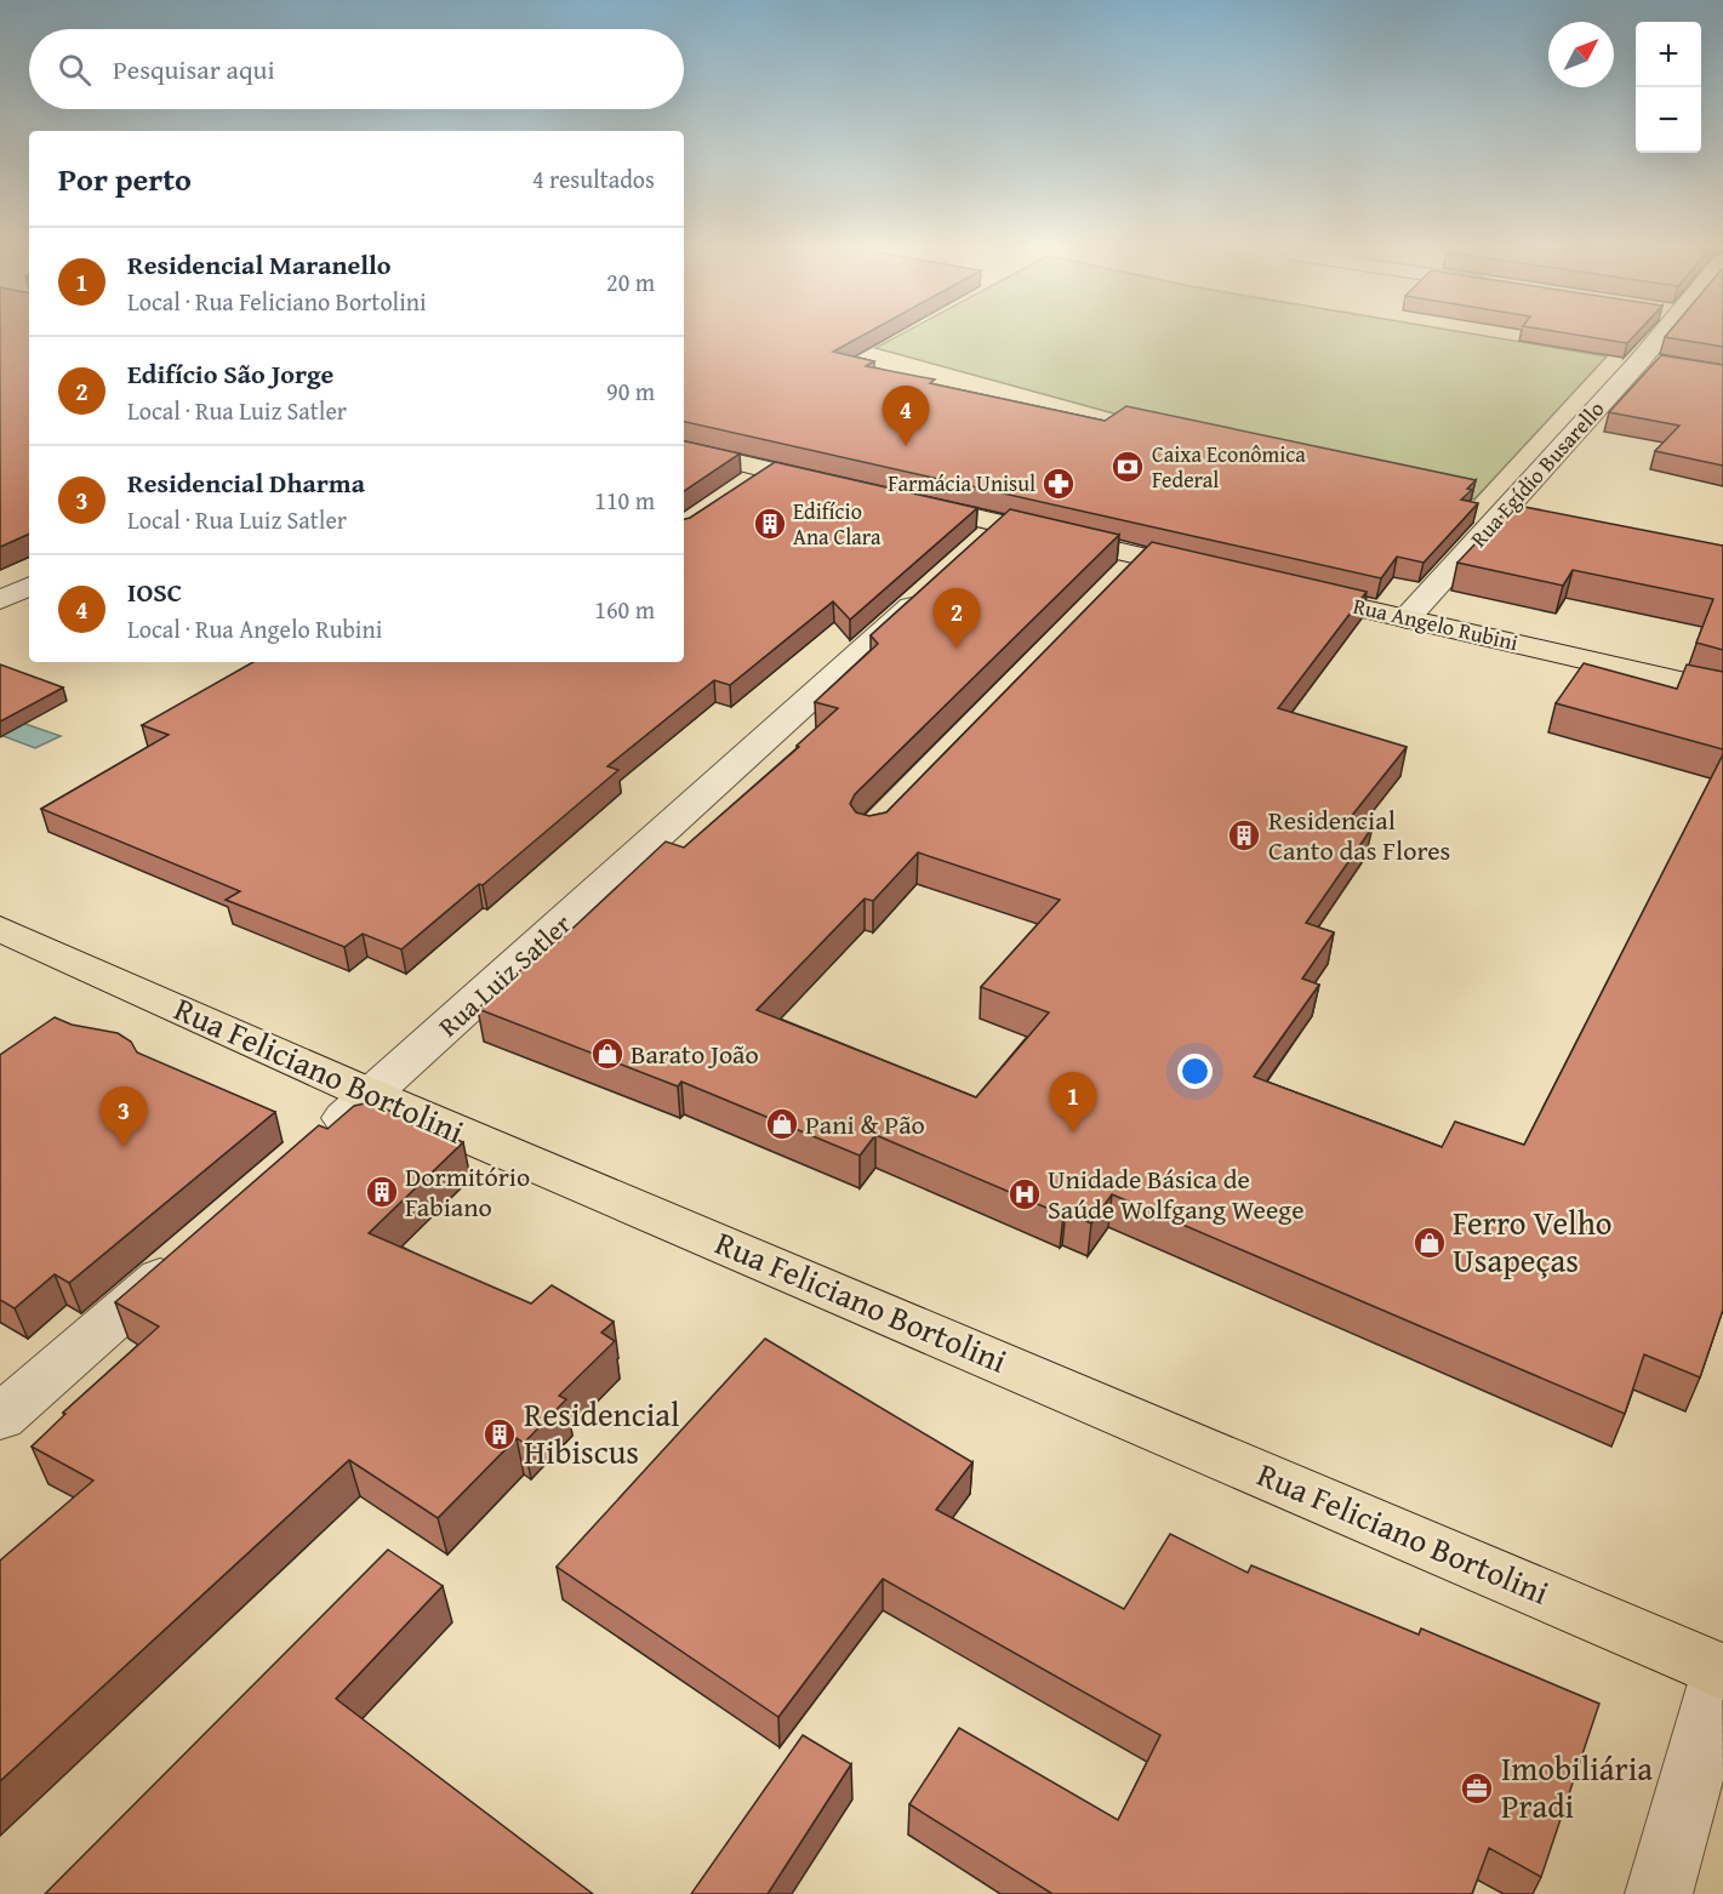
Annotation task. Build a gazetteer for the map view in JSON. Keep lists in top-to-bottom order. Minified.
{"streets":{"main road":["Rua Angelo Rubini","Rua Feliciano Bortolini"],"street":["Rua Egídio Busarello","Rua Luiz Satler"]},"crossings":[["Rua Egídio Busarello","Rua Angelo Rubini"],["Rua Luiz Satler","Rua Feliciano Bortolini"]],"places":{"bank":["Caixa Econômica Federal"],"pharmacy":["Farmácia Unisul"],"building":["Edifício Ana Clara","Residencial Canto das Flores","Dormitório Fabiano","Residencial Hibiscus"],"shop":["Barato João","Pani & Pão","Ferro Velho Usapeças"],"hospital":["Unidade Básica de Saúde Wolfgang Weege"],"office":["Imobiliária Pradi"]},"north":"top right","page":{"map_buttons":["+","−"],"search":"Pesquisar aqui","heading":["Por perto","4 resultados"],"list":[{"mark":"1","name":"Residencial Maranello","note":"Local · Rua Feliciano Bortolini","value":"20 m"},{"mark":"2","name":"Edifício São Jorge","note":"Local · Rua Luiz Satler","value":"90 m"},{"mark":"3","name":"Residencial Dharma","note":"Local · Rua Luiz Satler","value":"110 m"},{"mark":"4","name":"IOSC","note":"Local · Rua Angelo Rubini","value":"160 m"}],"pins":["4","2","1","3"]}}
